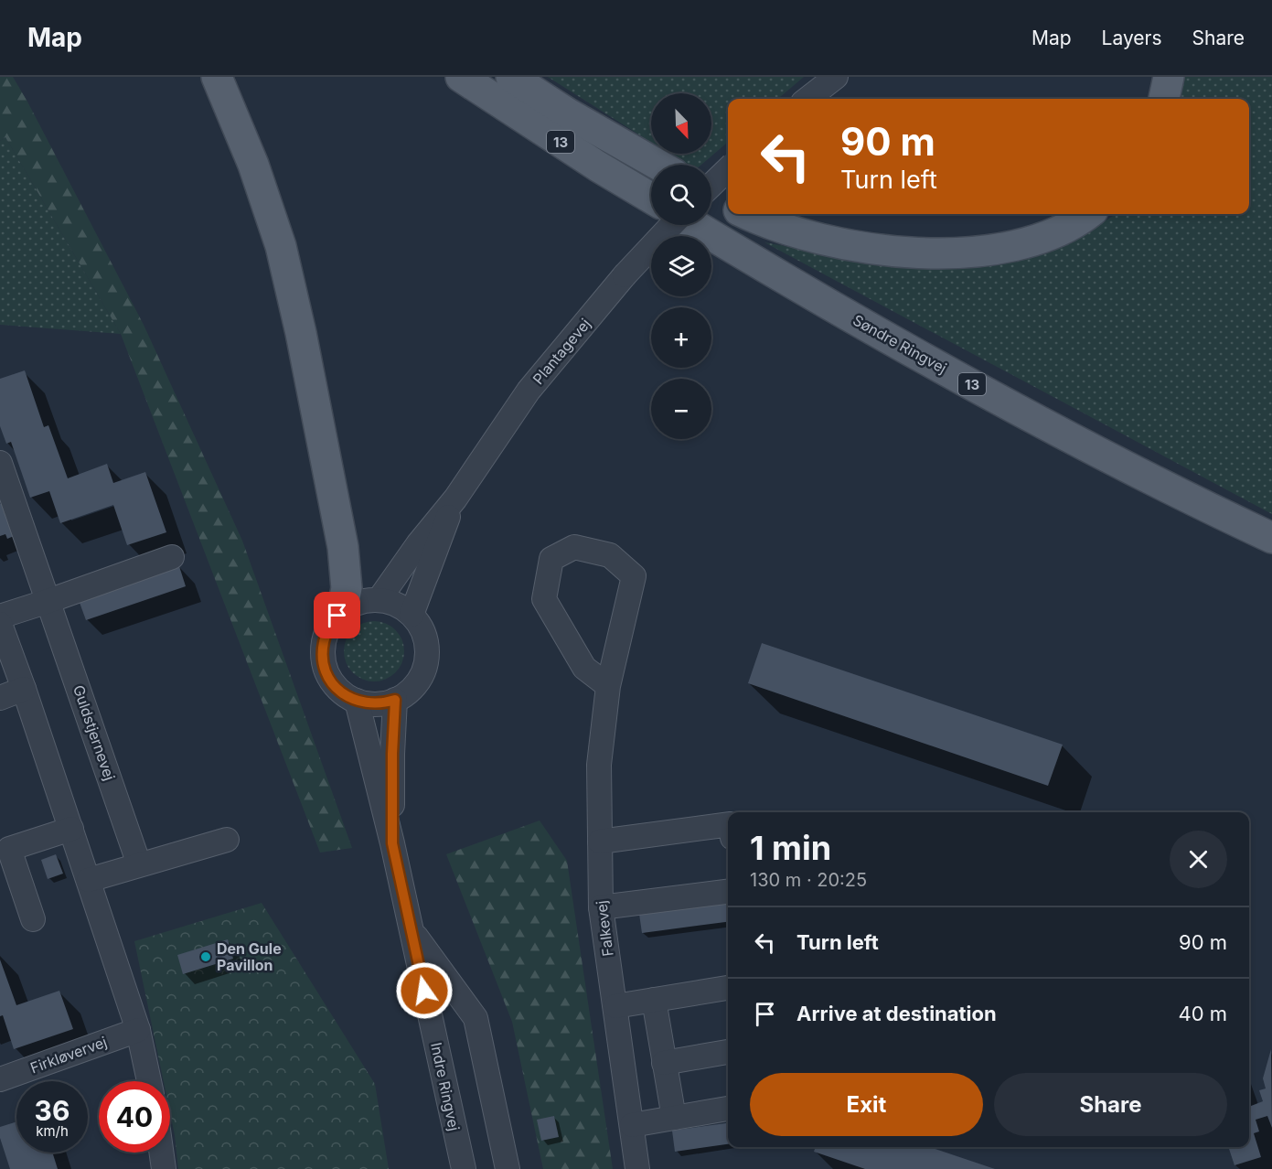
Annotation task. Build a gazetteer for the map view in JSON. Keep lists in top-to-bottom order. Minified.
{"streets":{"main road":["13","Søndre Ringvej"],"street":["Plantagevej","Guldstjernevej","Falkevej","Firkløvervej","Indre Ringvej"]},"crossings":[["Plantagevej","Indre Ringvej"]],"places":["Den Gule Pavillon"],"north":"bottom right","page":{"header":"Map","nav":["Map","Layers","Share"],"map_buttons":["+","−"],"turn":["90 m","Turn left"],"heading":["1 min","130 m · 20:25"],"list":[{"name":"Turn left","value":"90 m"},{"name":"Arrive at destination","value":"40 m"}],"buttons":["Exit","Share"],"speed":"36 km/h","limit":"40"}}
